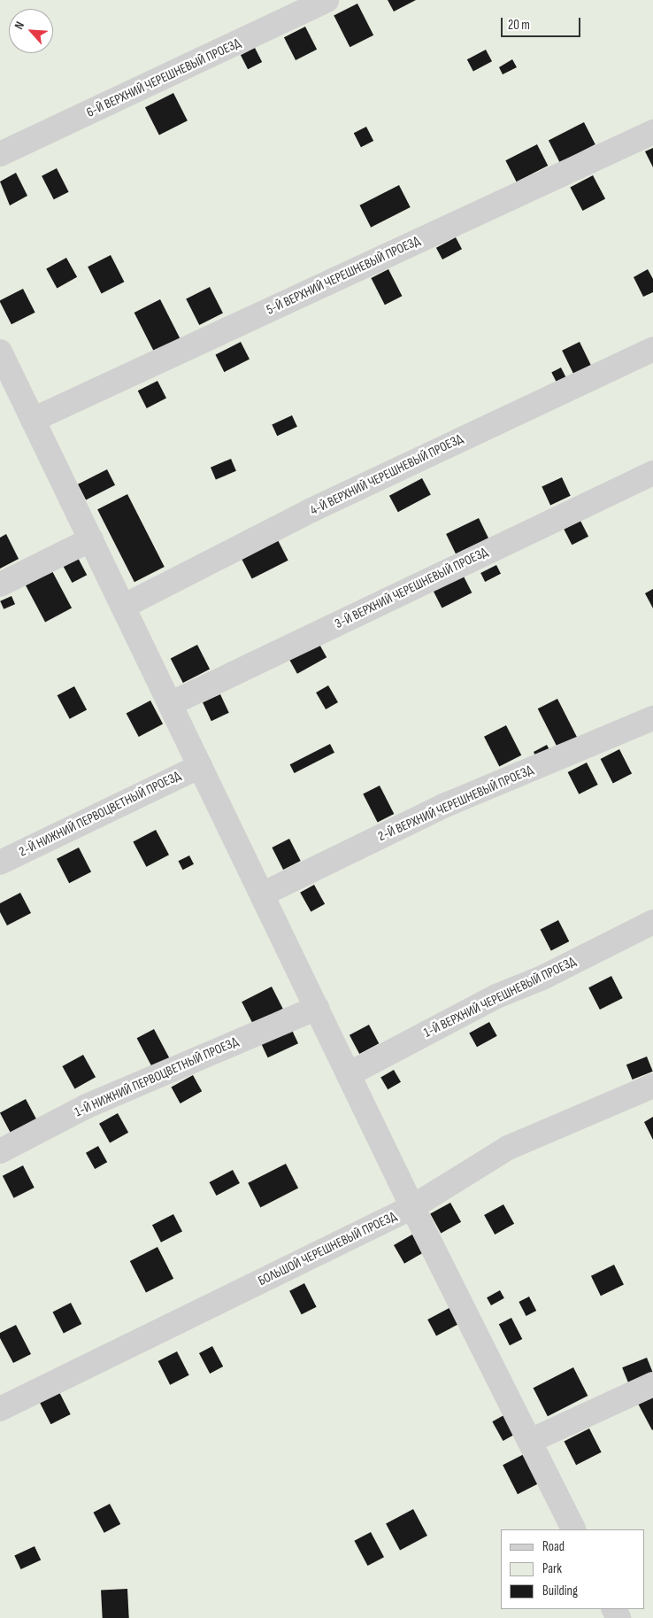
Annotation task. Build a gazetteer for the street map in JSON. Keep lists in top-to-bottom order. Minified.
{"streets":{"lane":["6-Й ВЕРХНИЙ ЧЕРЕШНЕВЫЙ ПРОЕЗД","5-Й ВЕРХНИЙ ЧЕРЕШНЕВЫЙ ПРОЕЗД","4-Й ВЕРХНИЙ ЧЕРЕШНЕВЫЙ ПРОЕЗД","3-Й ВЕРХНИЙ ЧЕРЕШНЕВЫЙ ПРОЕЗД","2-Й ВЕРХНИЙ ЧЕРЕШНЕВЫЙ ПРОЕЗД","2-Й НИЖНИЙ ПЕРВОЦВЕТНЫЙ ПРОЕЗД","1-Й ВЕРХНИЙ ЧЕРЕШНЕВЫЙ ПРОЕЗД","1-Й НИЖНИЙ ПЕРВОЦВЕТНЫЙ ПРОЕЗД","БОЛЬШОЙ ЧЕРЕШНЕВЫЙ ПРОЕЗД"]},"legend":["Road","Park","Building"],"scale_bar":"20 m","north":"top left"}
